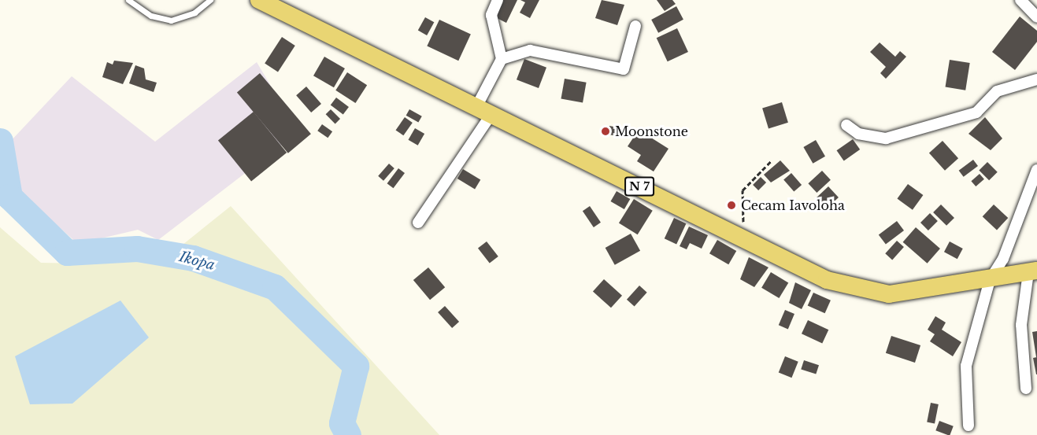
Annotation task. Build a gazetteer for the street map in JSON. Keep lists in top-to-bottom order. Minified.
{"streets":{"main road":["N 7"]},"water":["Ikopa"],"places":["Moonstone","Cecam Iavoloha"]}
